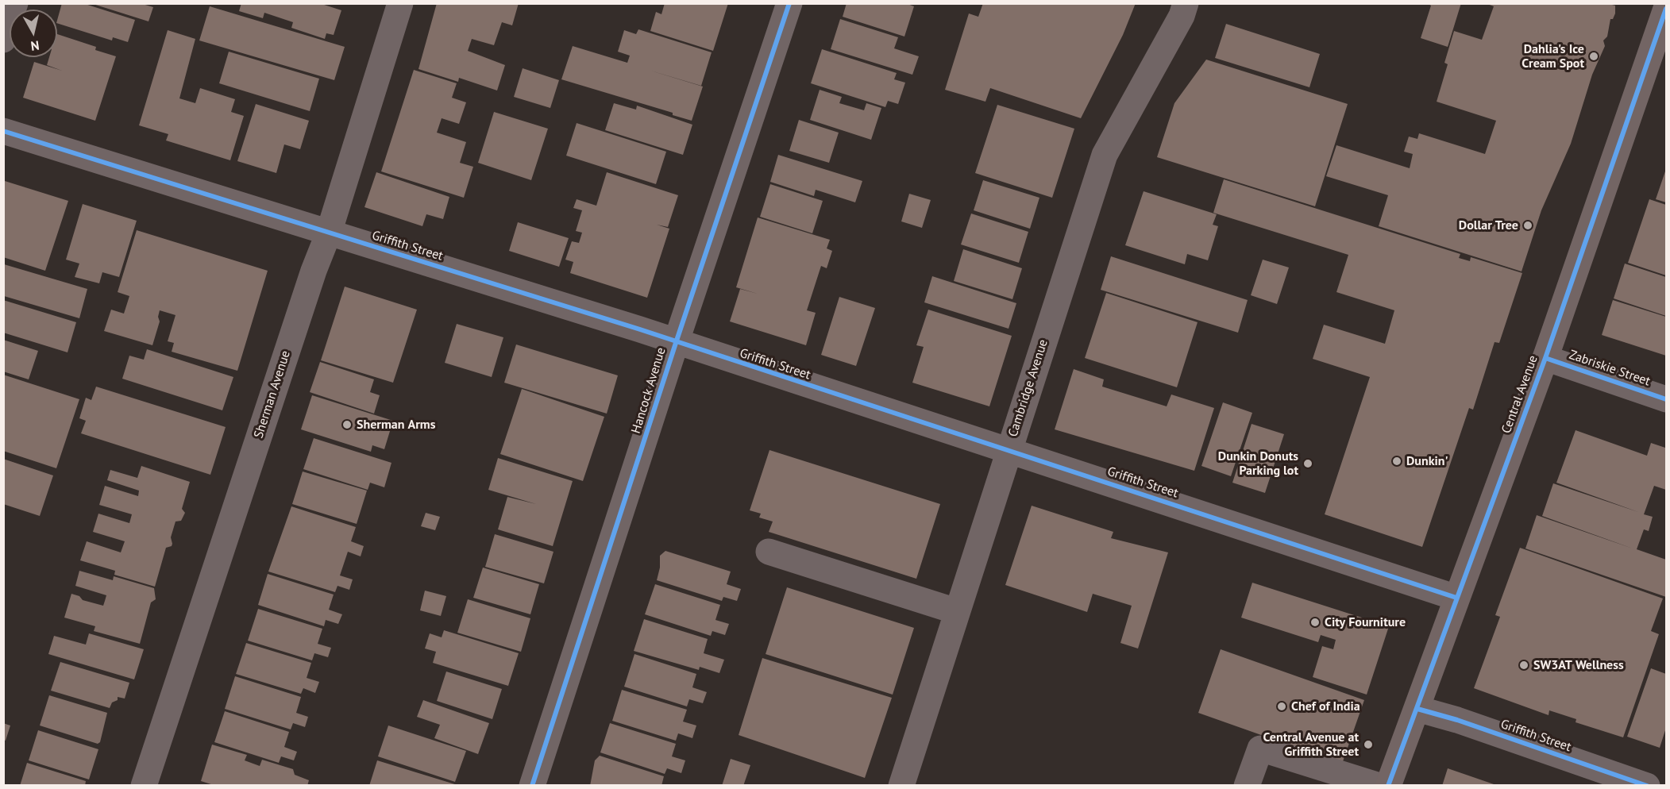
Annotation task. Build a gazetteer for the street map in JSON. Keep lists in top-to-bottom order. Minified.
{"streets":{"main road":["Central Avenue"],"street":["Griffith Street","Zabriskie Street","Cambridge Avenue","Hancock Avenue","Sherman Avenue"]},"crossings":[["Griffith Street","Cambridge Avenue"],["Griffith Street","Hancock Avenue"],["Griffith Street","Sherman Avenue"],["Griffith Street","Central Avenue"],["Zabriskie Street","Central Avenue"]],"places":["Dahlia's Ice Cream Spot","Dollar Tree","Sherman Arms","Dunkin'","Dunkin Donuts Parking lot","City Fourniture","SW3AT Wellness","Chef of India","Central Avenue at Griffith Street"],"north":"bottom"}
